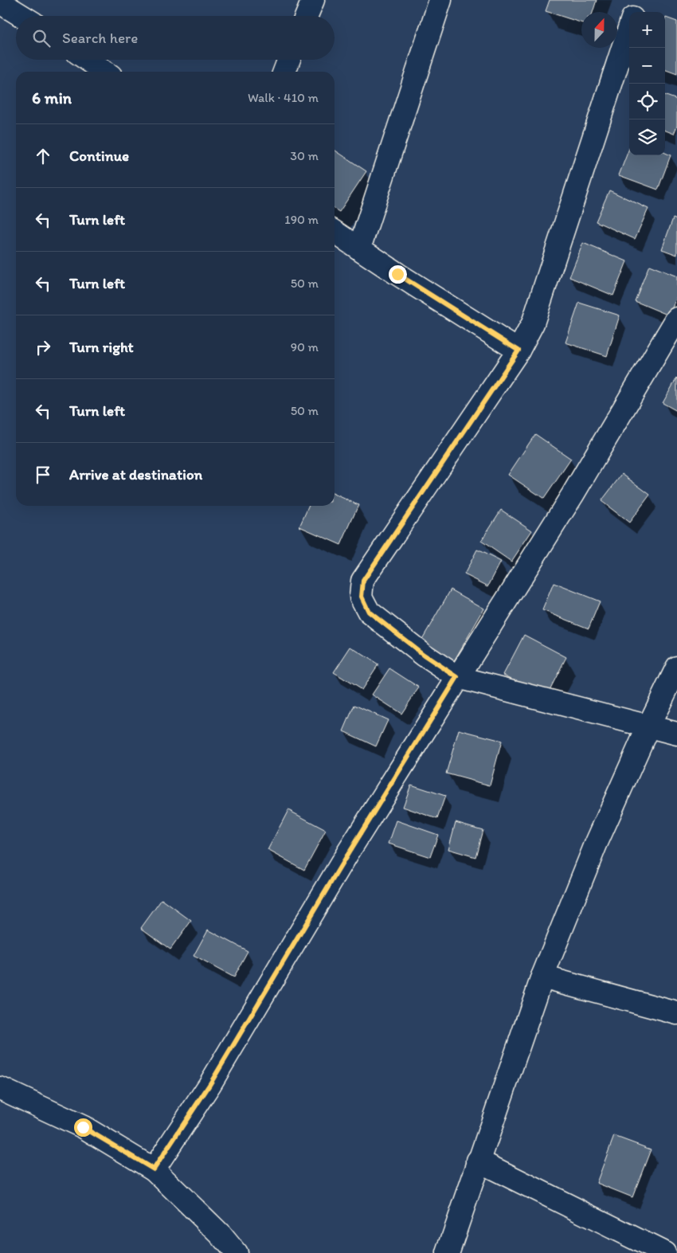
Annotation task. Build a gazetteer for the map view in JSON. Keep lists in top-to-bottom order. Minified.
{"north":"top","page":{"map_buttons":["+","−"],"search":"Search here","heading":["6 min","Walk · 410 m"],"list":[["Continue","30 m"],["Turn left","190 m"],["Turn left","50 m"],["Turn right","90 m"],["Turn left","50 m"],"Arrive at destination"]}}
